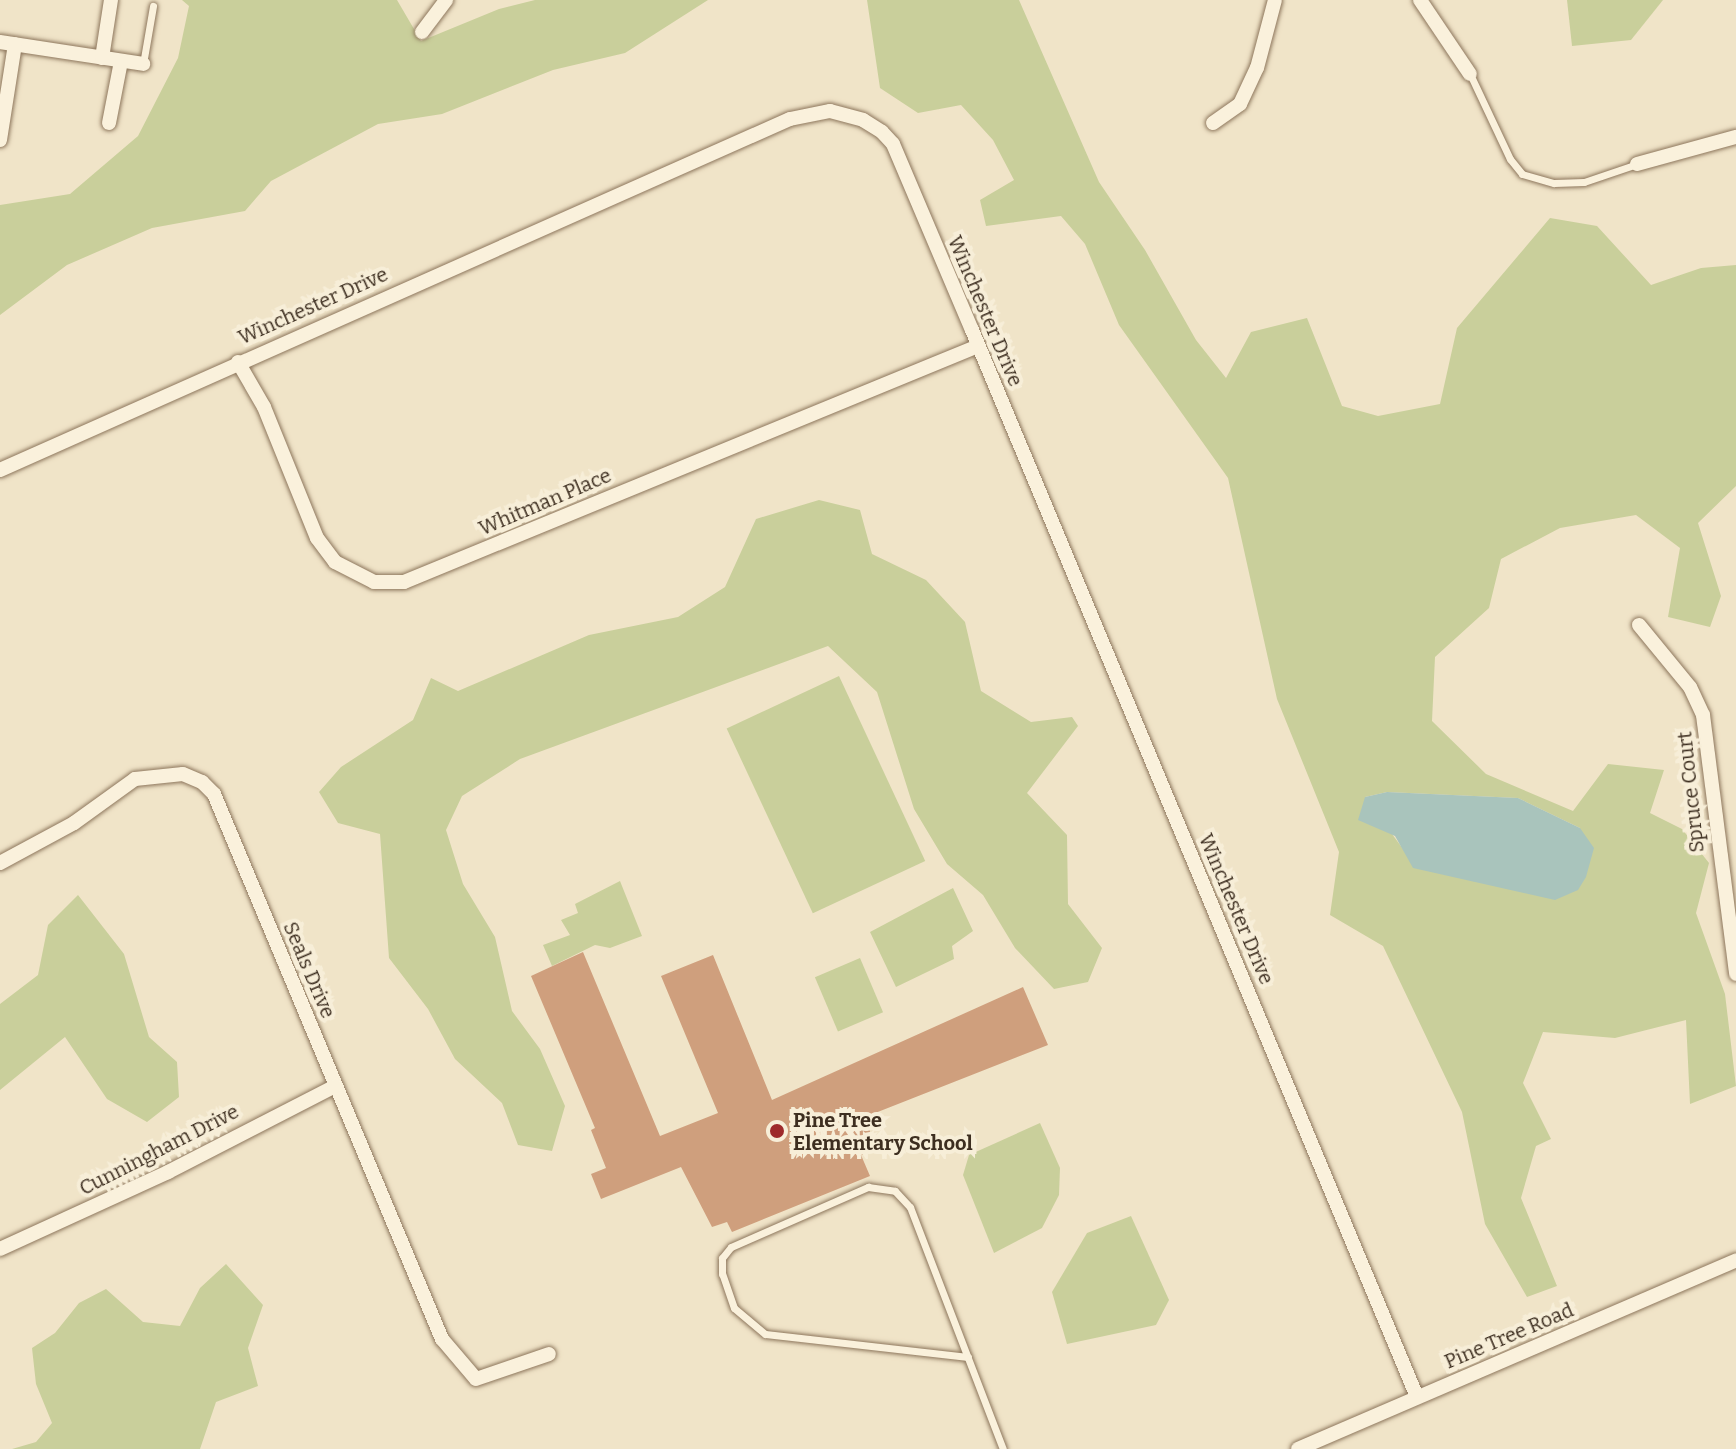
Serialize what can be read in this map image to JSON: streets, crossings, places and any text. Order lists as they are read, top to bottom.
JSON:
{
  "streets": {
    "street": [
      "Winchester Drive",
      "Whitman Place",
      "Spruce Court",
      "Seals Drive",
      "Cunningham Drive",
      "Pine Tree Road"
    ]
  },
  "crossings": [
    ["Winchester Drive", "Whitman Place"],
    ["Winchester Drive", "Pine Tree Road"],
    ["Seals Drive", "Cunningham Drive"]
  ],
  "places": ["Pine Tree Elementary School"]
}
